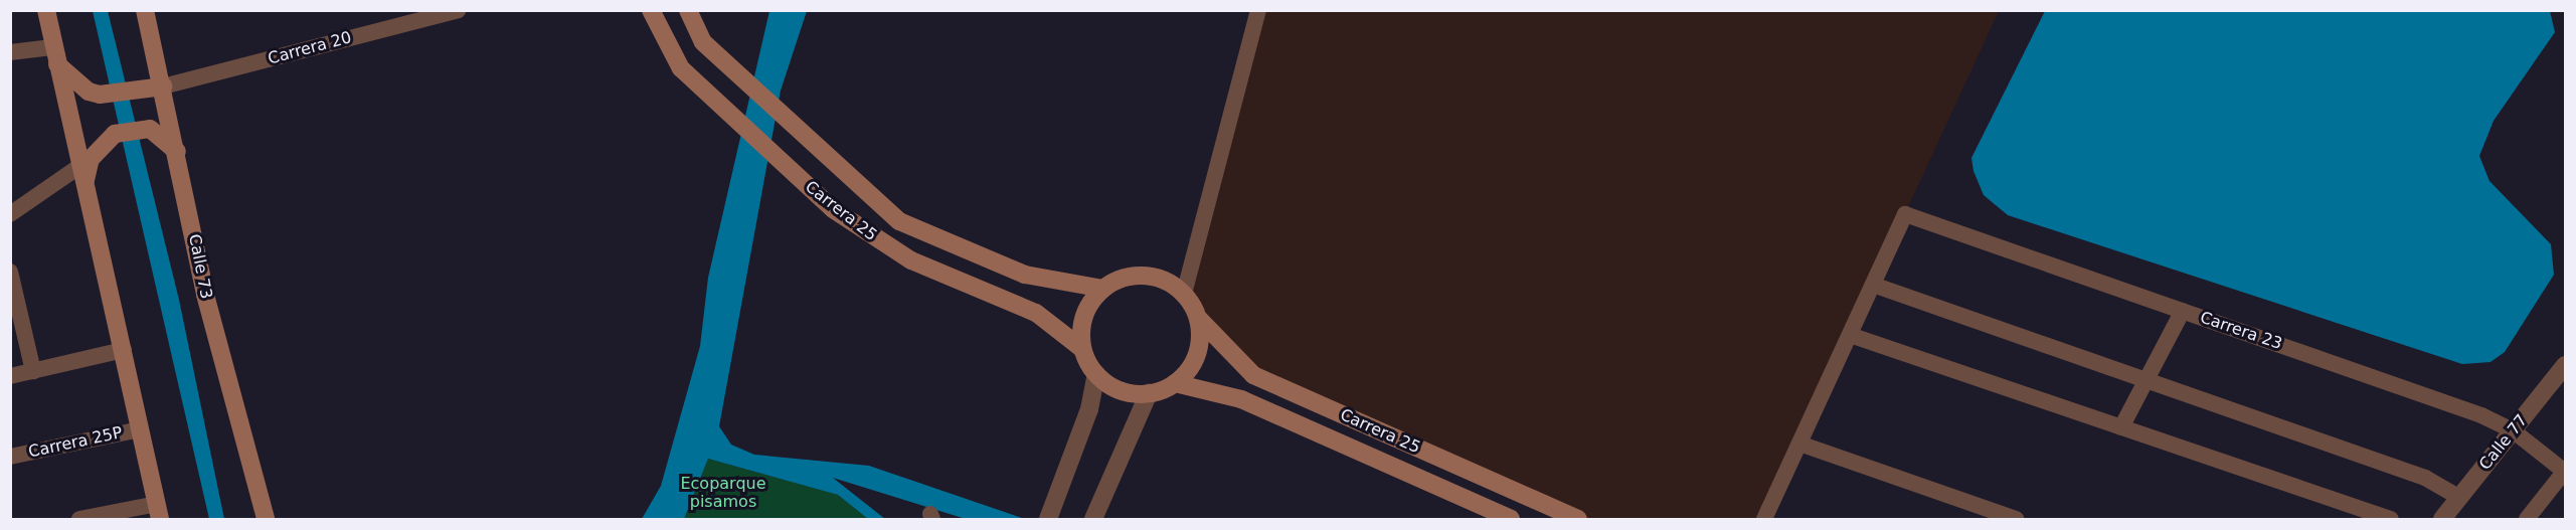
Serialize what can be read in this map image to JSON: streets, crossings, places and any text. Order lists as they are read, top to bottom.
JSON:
{
  "streets": {
    "main road": ["Carrera 25", "Calle 73"],
    "street": [
      "Carrera 20",
      "Carrera 23",
      "Carrera 25P",
      "Calle 77"
    ]
  },
  "crossings": [
    ["Carrera 20", "Calle 73"],
    ["Carrera 23", "Calle 77"]
  ],
  "parks": ["Ecoparque pisamos"]
}
